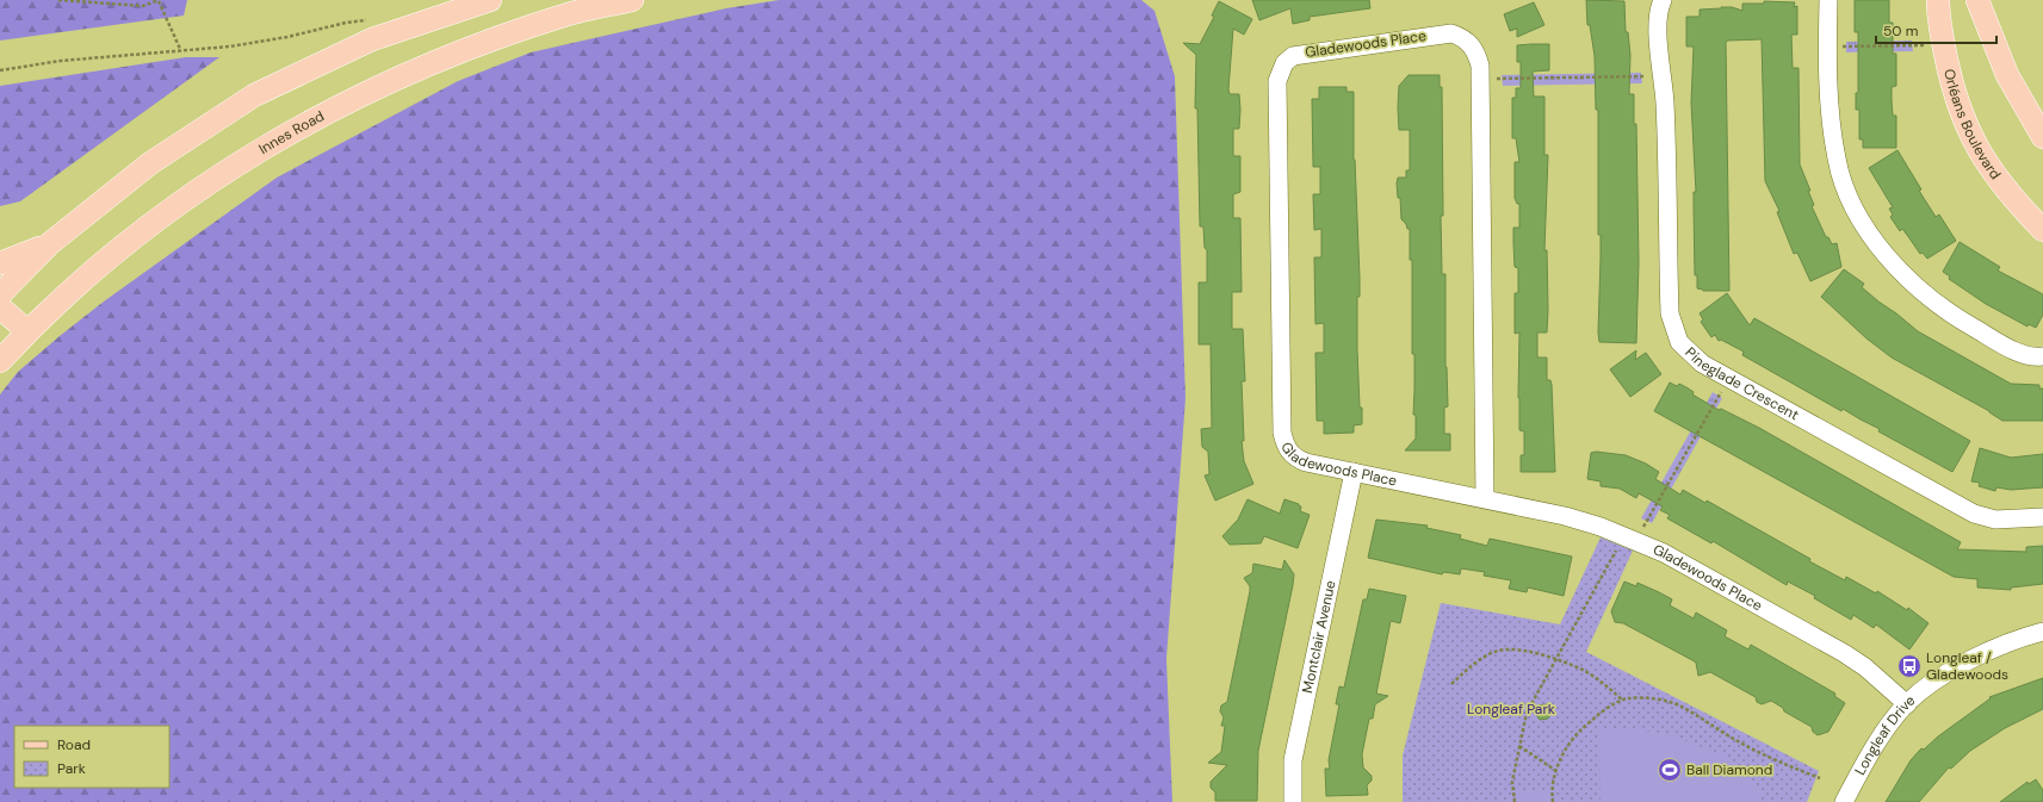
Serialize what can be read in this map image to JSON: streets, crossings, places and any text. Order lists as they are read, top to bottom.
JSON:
{
  "streets": {
    "main road": ["Orléans Boulevard", "Innes Road"],
    "street": [
      "Gladewoods Place",
      "Pineglade Crescent",
      "Montclair Avenue",
      "Longleaf Drive"
    ]
  },
  "crossings": [
    ["Gladewoods Place", "Montclair Avenue"],
    ["Gladewoods Place", "Longleaf Drive"]
  ],
  "parks": ["Longleaf Park"],
  "places": {
    "bus stop": ["Longleaf / Gladewoods"],
    "sports": ["Ball Diamond"]
  },
  "legend": ["Road", "Park"],
  "scale_bar": "50 m"
}
